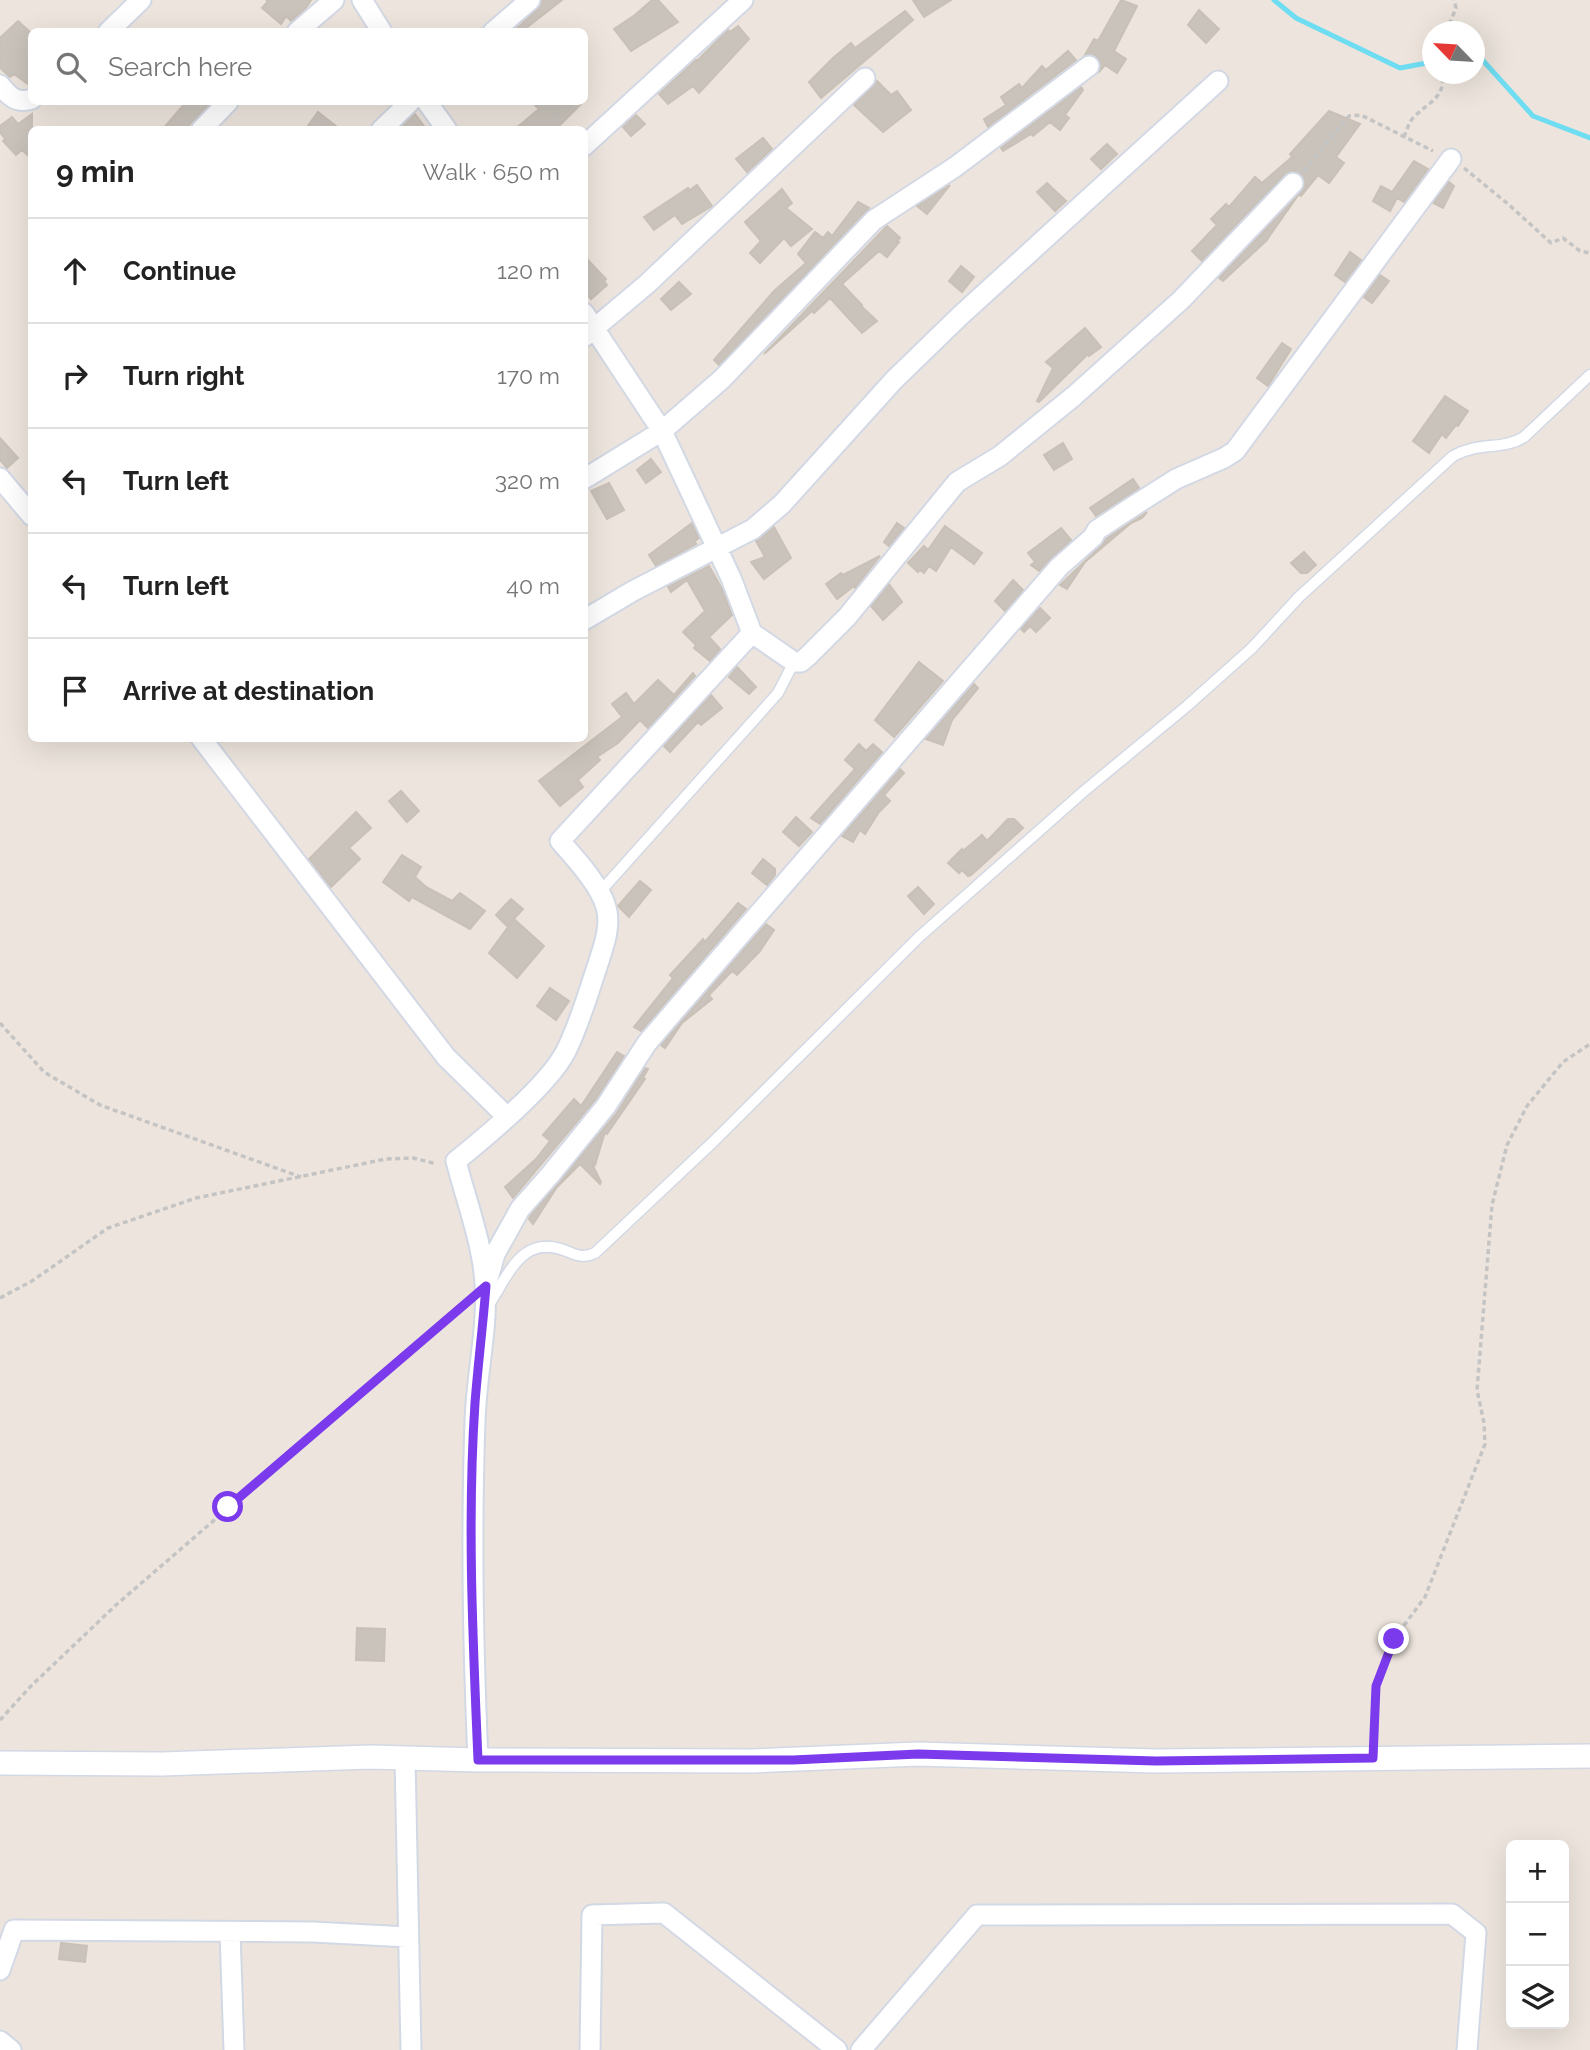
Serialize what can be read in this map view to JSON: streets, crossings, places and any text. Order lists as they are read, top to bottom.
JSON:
{
  "north": "top left",
  "page": {
    "search": "Search here",
    "heading": ["9 min", "Walk · 650 m"],
    "list": [
      ["Continue", "120 m"],
      ["Turn right", "170 m"],
      ["Turn left", "320 m"],
      ["Turn left", "40 m"],
      "Arrive at destination"
    ],
    "map_buttons": ["+", "−"]
  }
}
